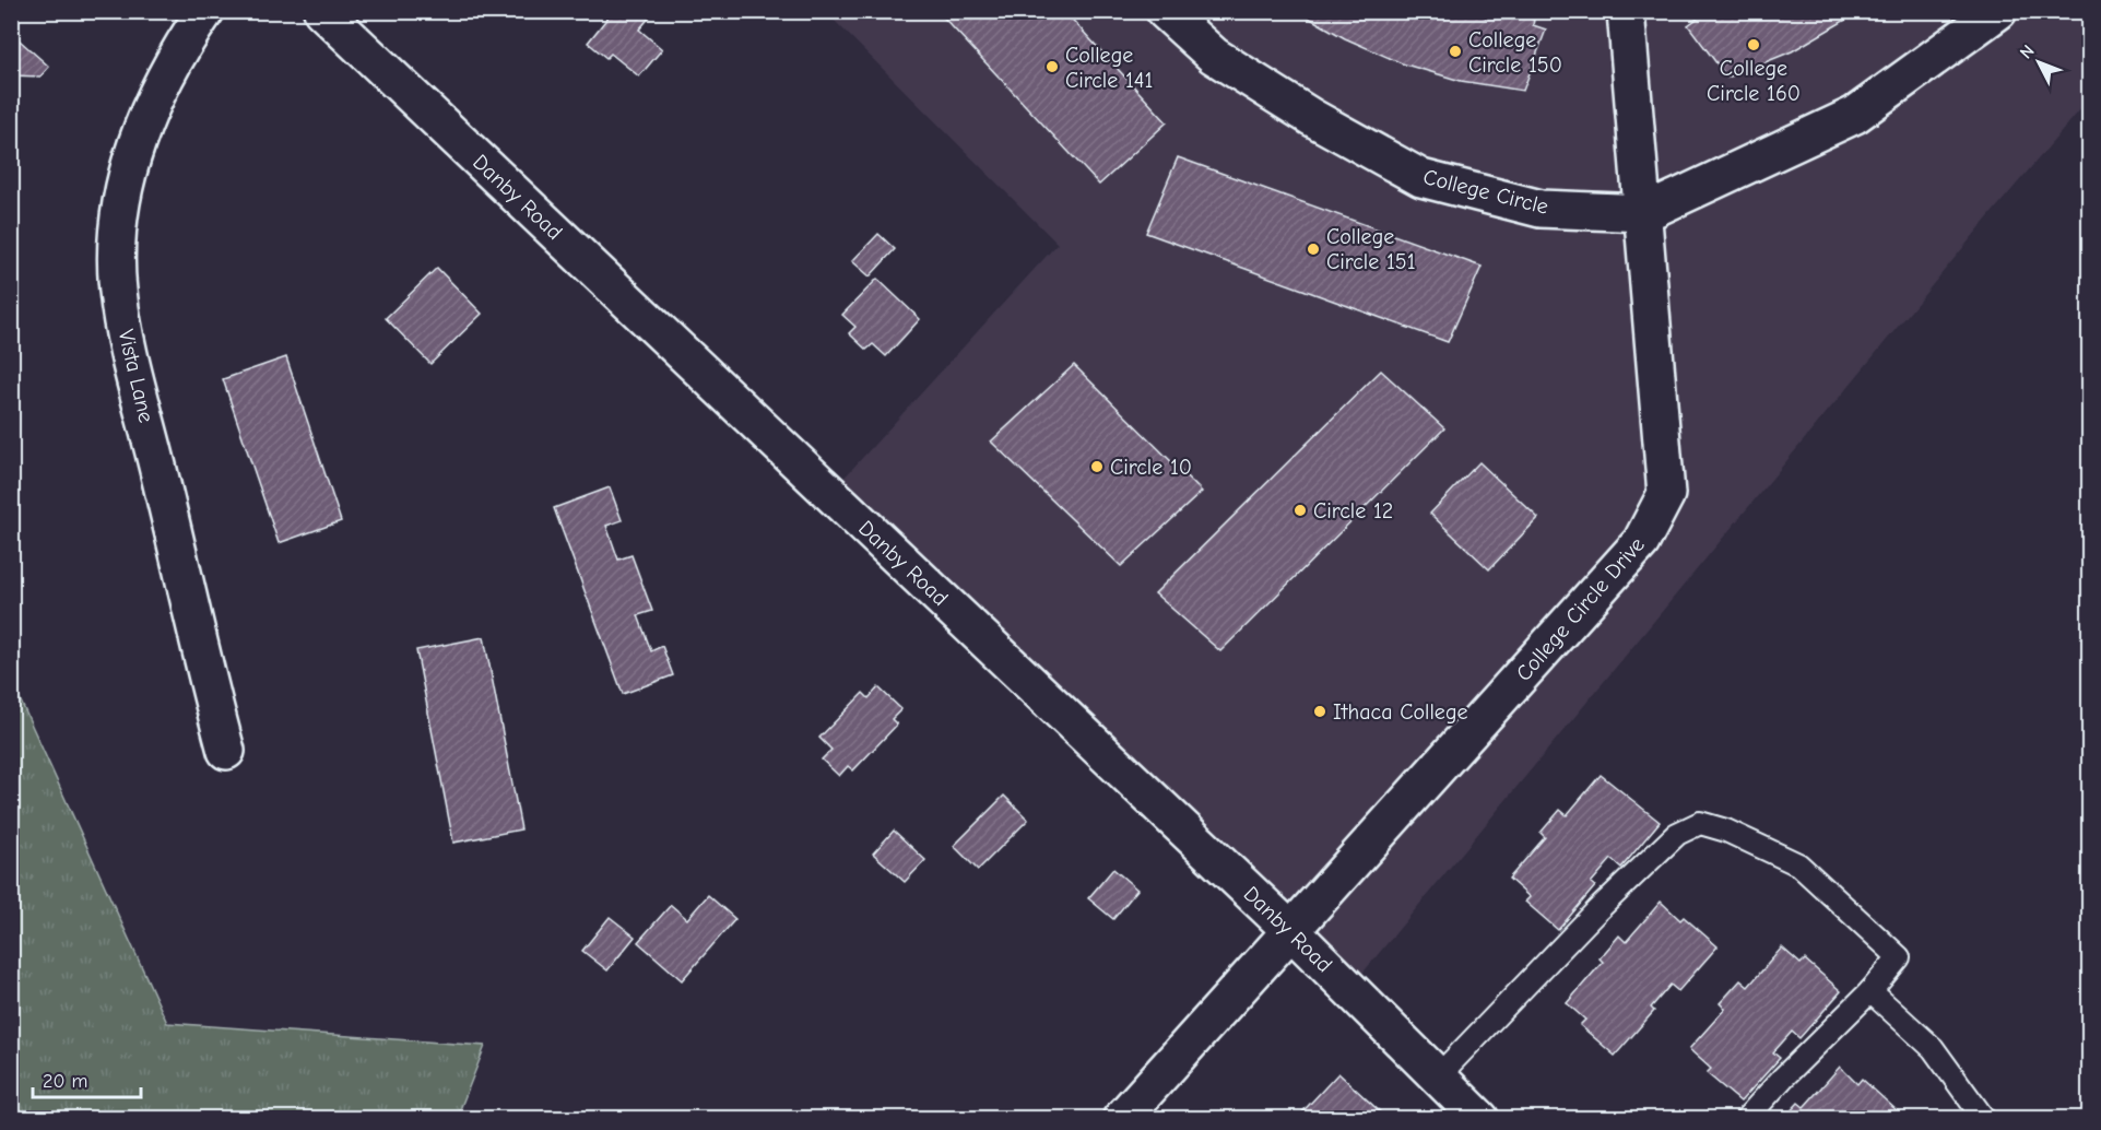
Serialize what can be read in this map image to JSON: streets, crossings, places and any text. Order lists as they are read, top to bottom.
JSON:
{
  "streets": {
    "street": [
      "College Circle",
      "Danby Road",
      "Vista Lane",
      "College Circle Drive"
    ]
  },
  "crossings": [
    ["College Circle", "College Circle Drive"],
    ["Danby Road", "College Circle Drive"]
  ],
  "places": [
    "College Circle 160",
    "College Circle 150",
    "College Circle 141",
    "College Circle 151",
    "Circle 10",
    "Circle 12",
    "Ithaca College"
  ],
  "scale_bar": "20 m",
  "north": "top left"
}
